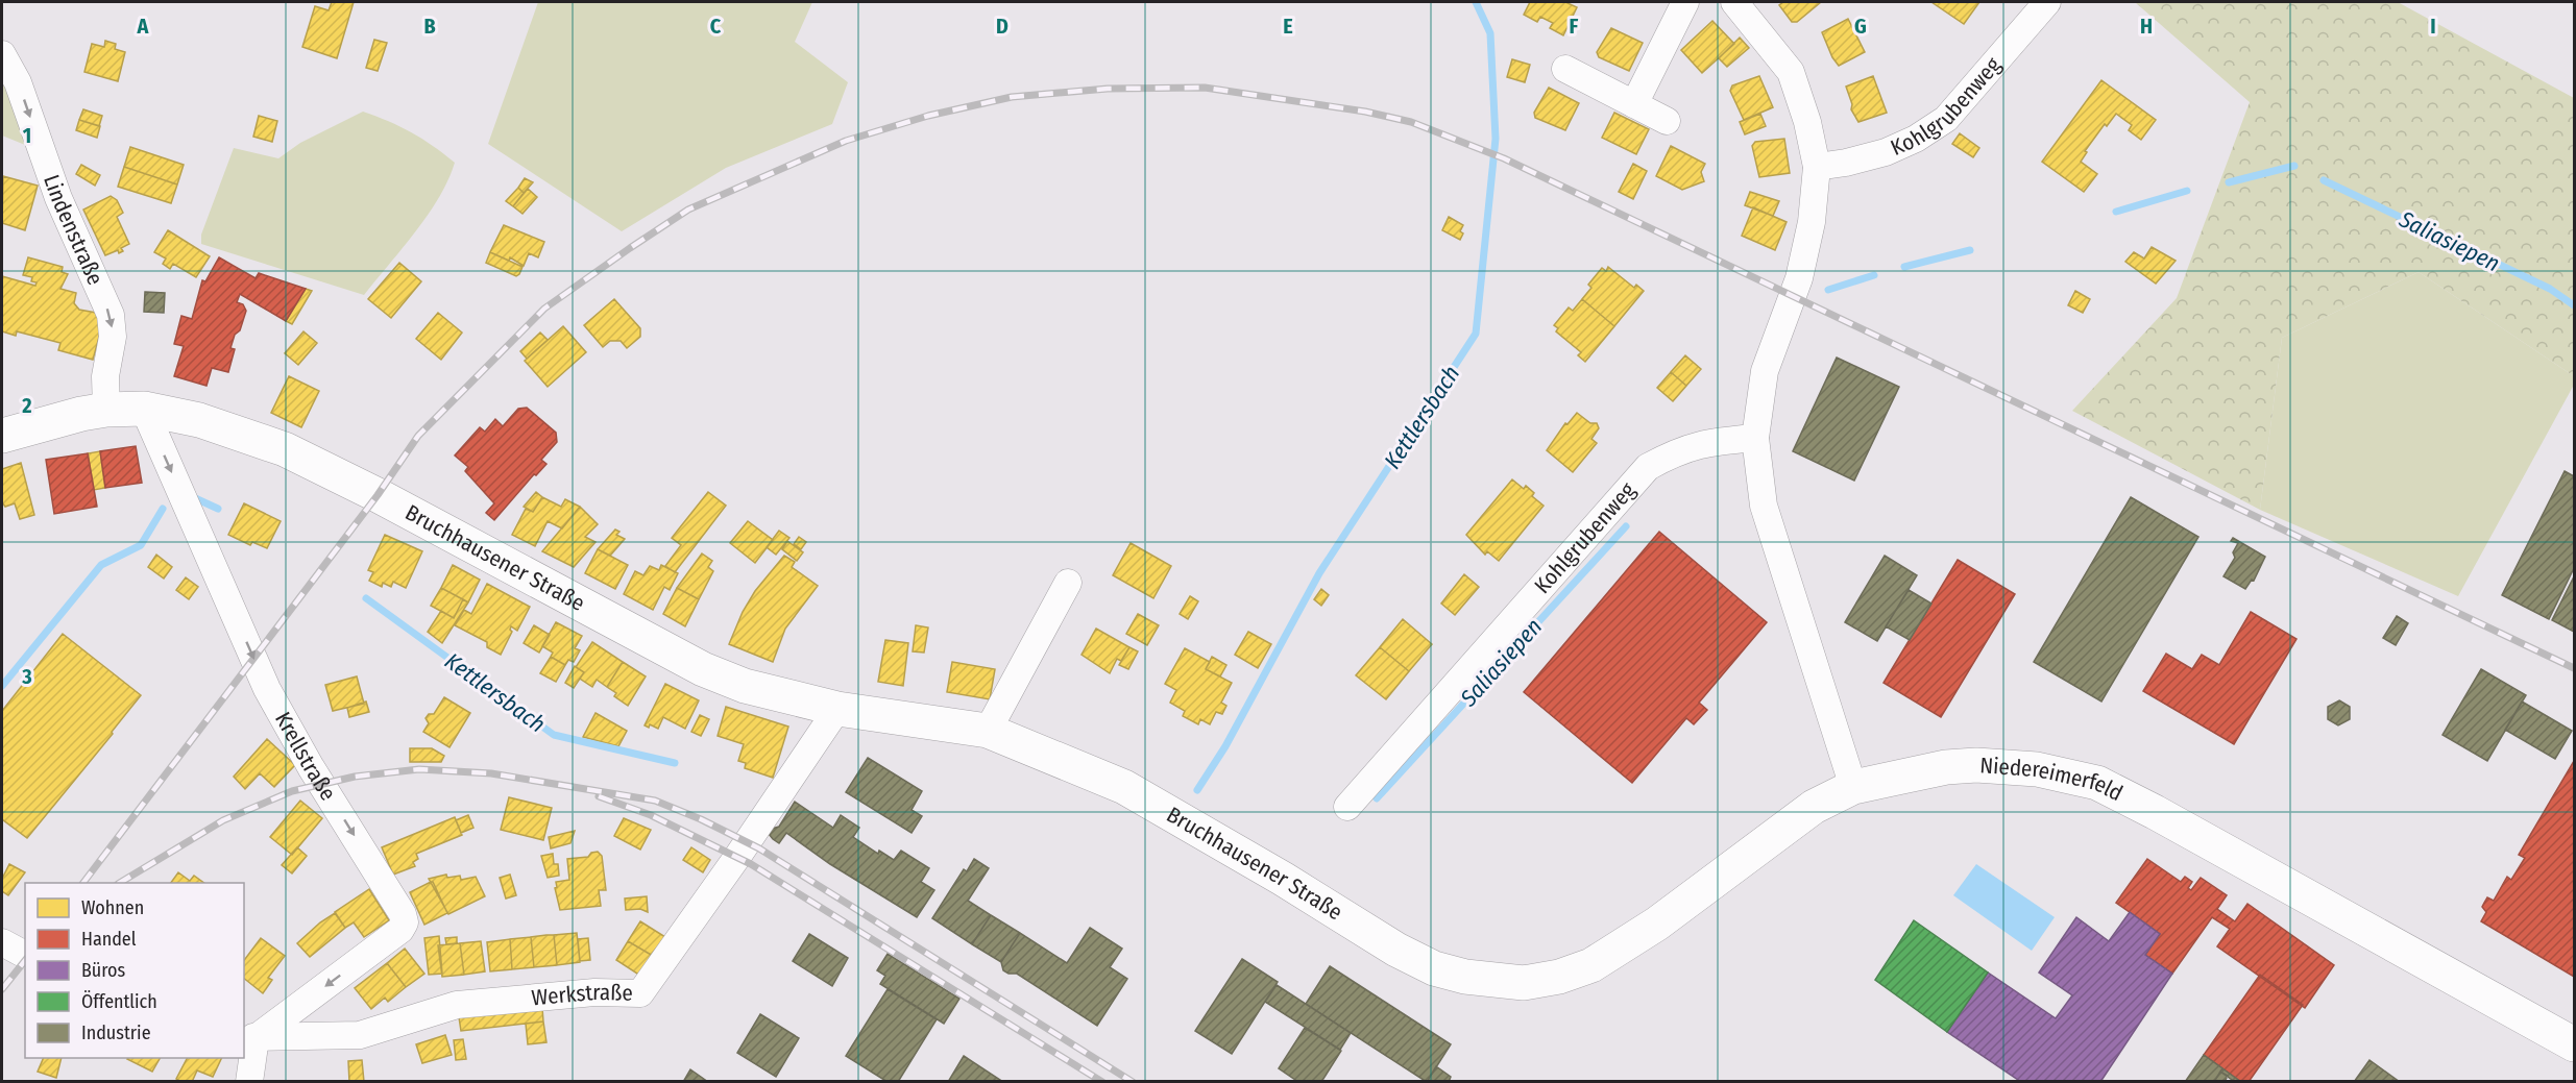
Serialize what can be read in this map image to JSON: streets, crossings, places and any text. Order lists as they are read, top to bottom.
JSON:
{
  "streets": {
    "street": [
      "Kohlgrubenweg",
      "Lindenstraße",
      "Bruchhausener Straße",
      "Krellstraße",
      "Niedereimerfeld",
      "Werkstraße"
    ]
  },
  "crossings": [
    ["Lindenstraße", "Bruchhausener Straße"],
    ["Bruchhausener Straße", "Krellstraße"],
    ["Bruchhausener Straße", "Niedereimerfeld"],
    ["Bruchhausener Straße", "Werkstraße"],
    ["Krellstraße", "Werkstraße"]
  ],
  "one_way": ["Lindenstraße", "Krellstraße"],
  "water": ["Saliasiepen", "Kettlersbach"],
  "legend": [
    "Wohnen",
    "Handel",
    "Büros",
    "Öffentlich",
    "Industrie"
  ],
  "grid": {
    "columns": [
      "A",
      "B",
      "C",
      "D",
      "E",
      "F",
      "G",
      "H",
      "I"
    ],
    "rows": ["1", "2", "3"]
  }
}
